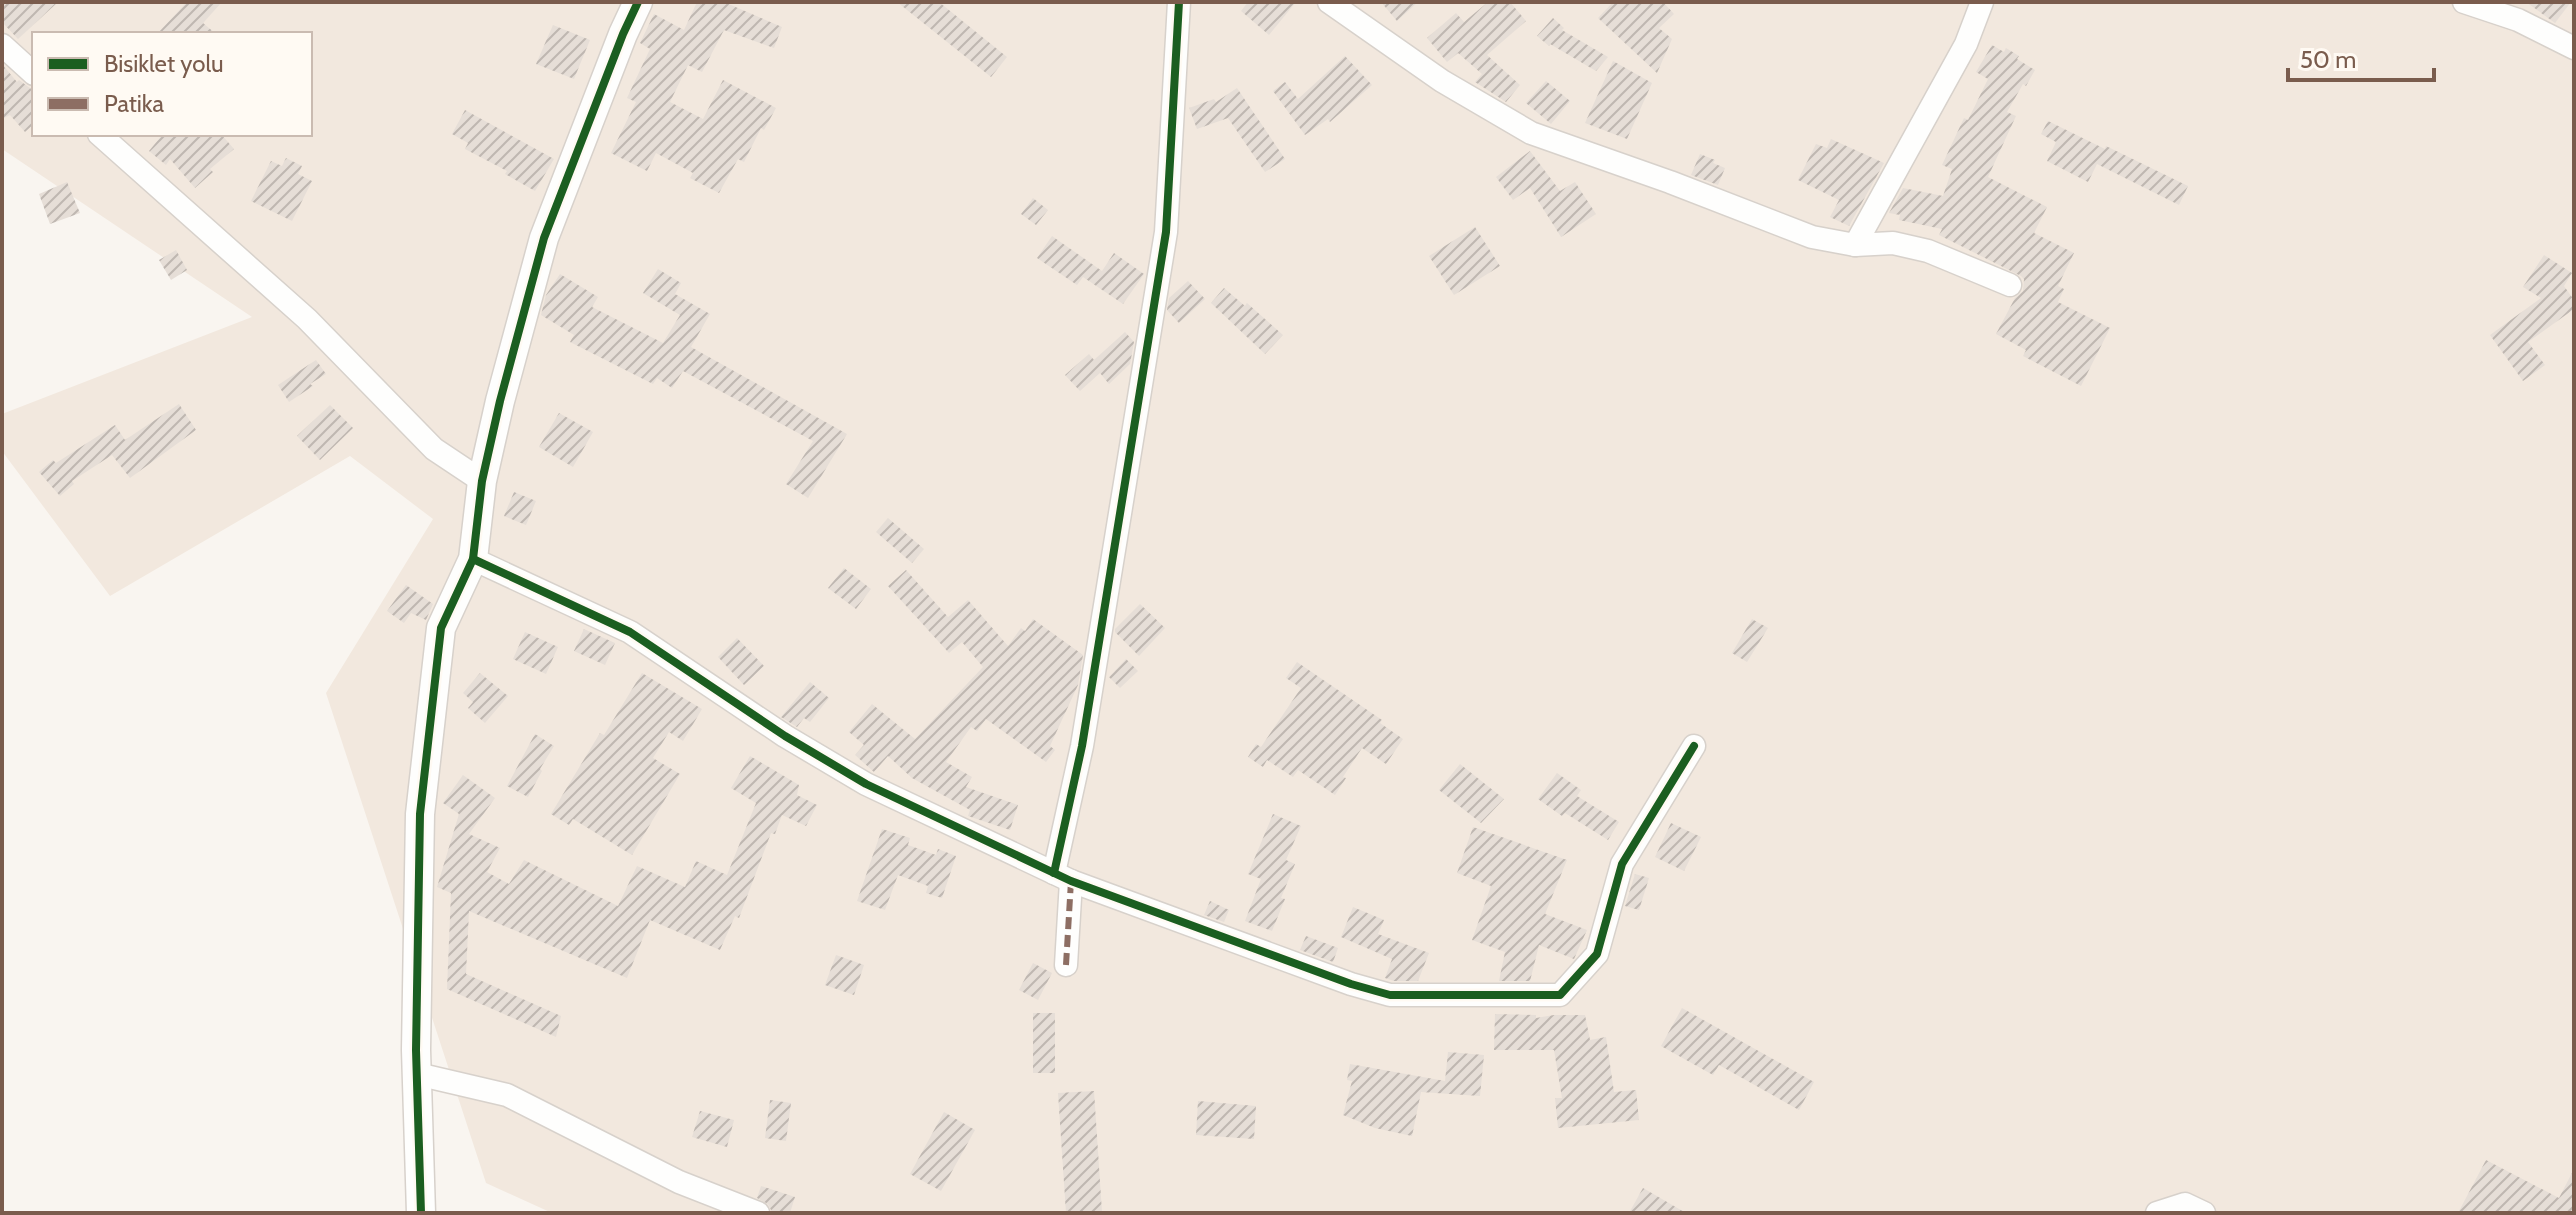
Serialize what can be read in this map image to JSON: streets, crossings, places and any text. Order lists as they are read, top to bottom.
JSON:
{
  "legend": ["Bisiklet yolu", "Patika"],
  "scale_bar": "50 m"
}
